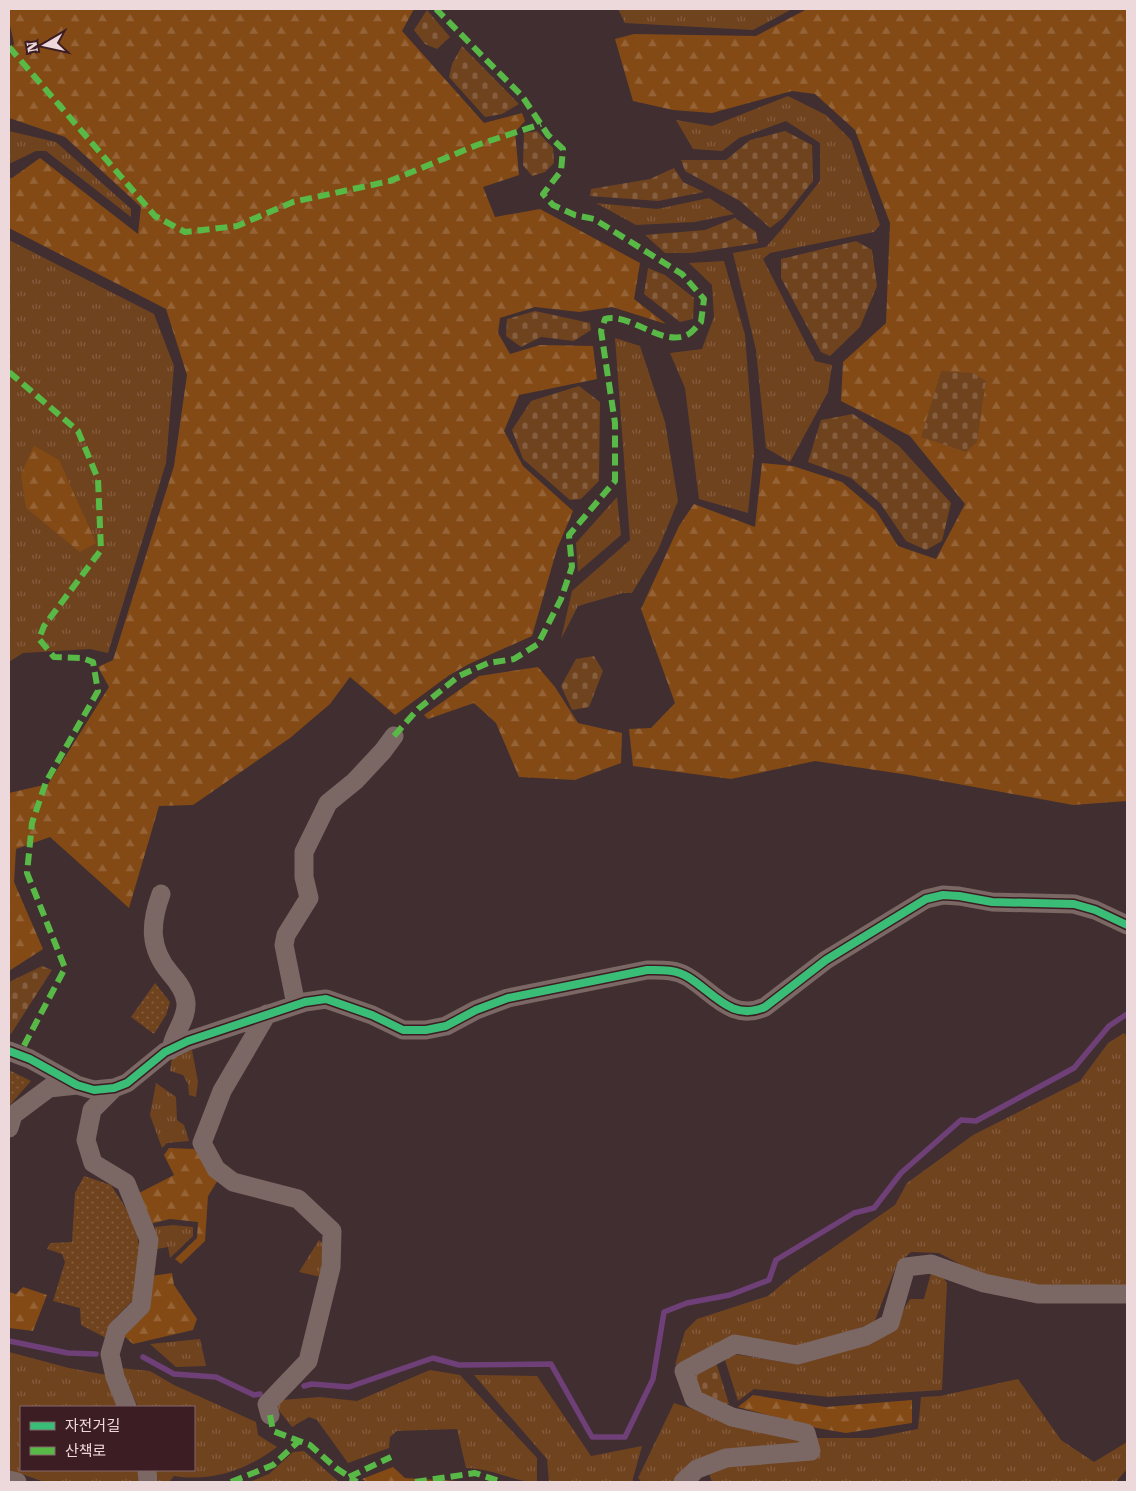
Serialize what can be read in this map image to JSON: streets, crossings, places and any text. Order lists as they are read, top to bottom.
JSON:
{
  "legend": ["자전거길", "산책로"],
  "north": "left"
}
